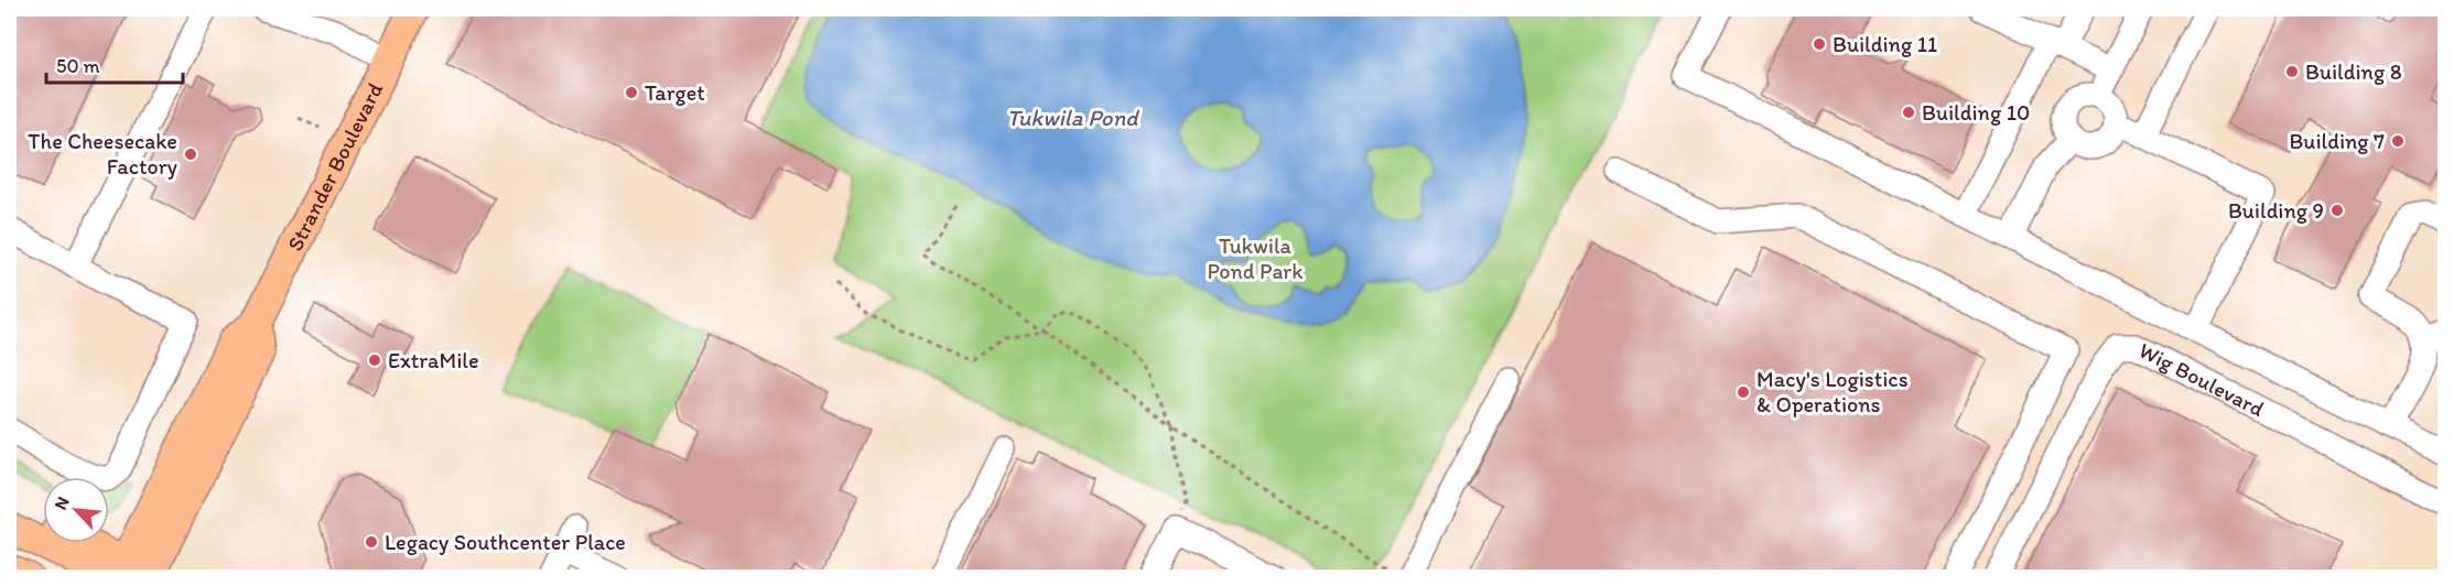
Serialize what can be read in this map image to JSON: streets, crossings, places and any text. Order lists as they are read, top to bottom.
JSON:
{
  "streets": {
    "main road": ["Strander Boulevard"],
    "street": ["Wig Boulevard"]
  },
  "water": ["Tukwila Pond"],
  "parks": ["Tukwila Pond Park"],
  "places": [
    "Building 11",
    "Building 8",
    "Target",
    "Building 10",
    "Building 7",
    "The Cheesecake Factory",
    "Building 9",
    "ExtraMile",
    "Macy's Logistics & Operations",
    "Legacy Southcenter Place"
  ],
  "scale_bar": "50 m",
  "north": "top left"
}
